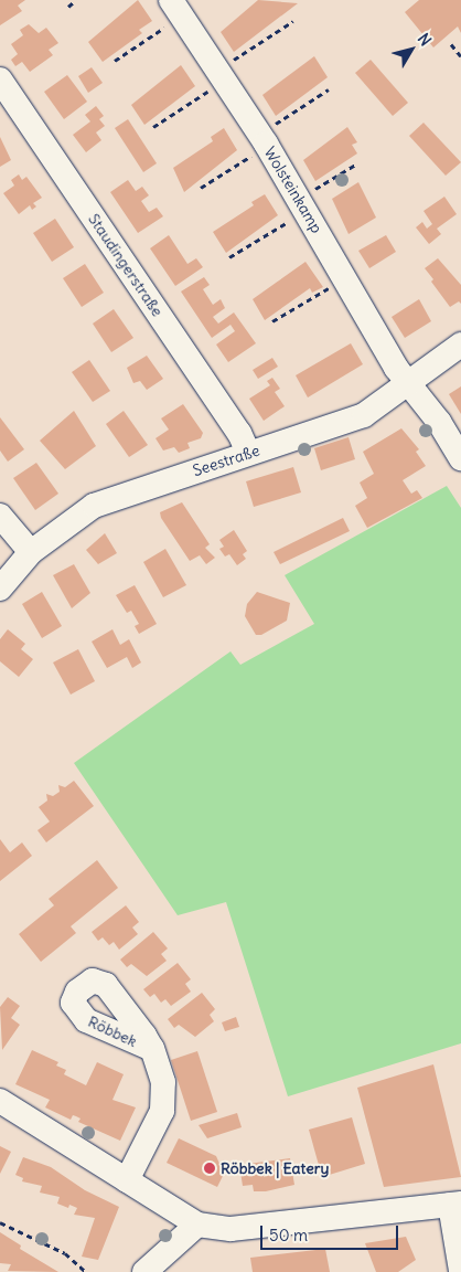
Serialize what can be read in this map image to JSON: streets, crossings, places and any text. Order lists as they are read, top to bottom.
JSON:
{
  "streets": {
    "street": [
      "Wolsteinkamp",
      "Staudingerstraße",
      "Seestraße",
      "Röbbek"
    ]
  },
  "crossings": [
    ["Wolsteinkamp", "Seestraße"],
    ["Staudingerstraße", "Seestraße"]
  ],
  "places": ["Röbbek | Eatery"],
  "scale_bar": "50 m",
  "north": "top right"
}
